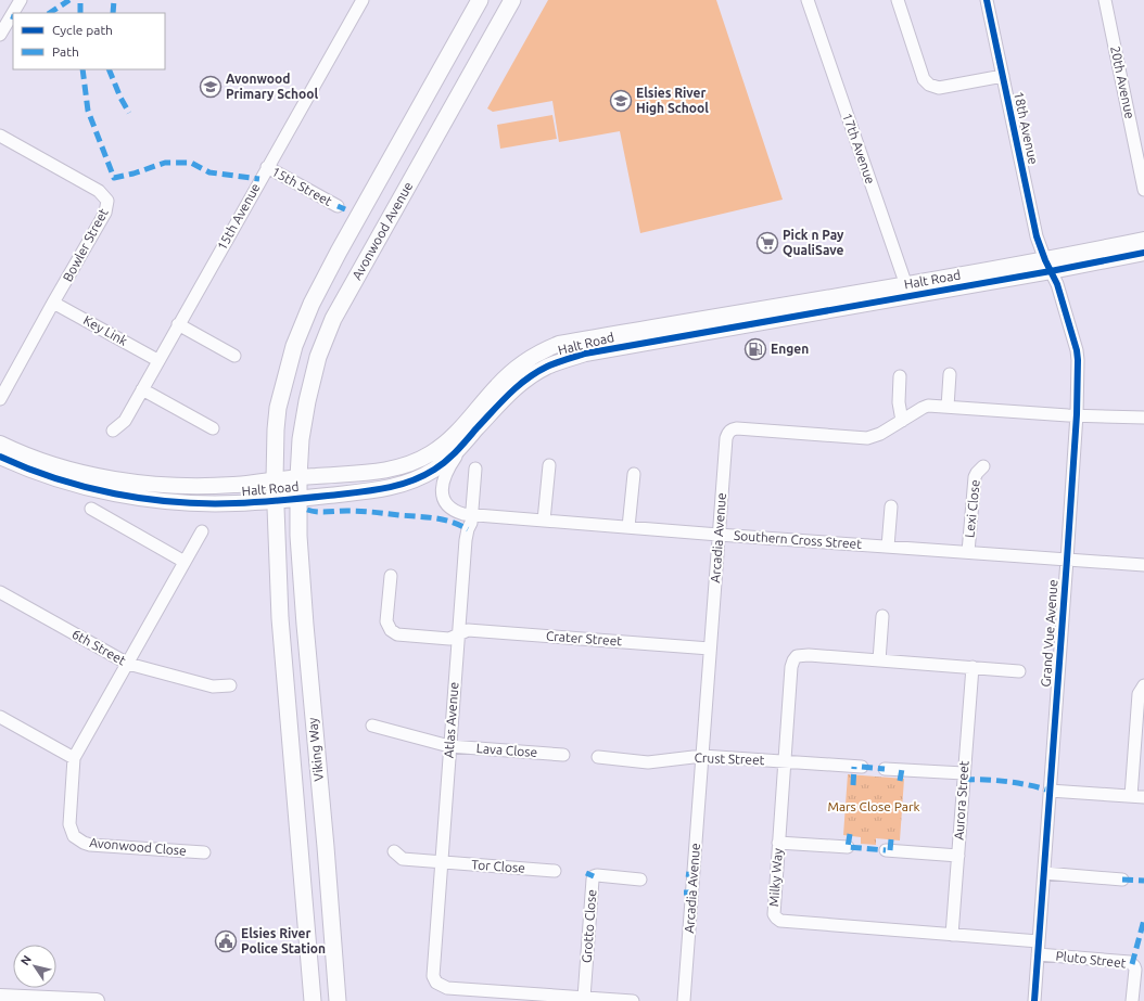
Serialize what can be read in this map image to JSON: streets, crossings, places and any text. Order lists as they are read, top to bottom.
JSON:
{
  "streets": {
    "main road": ["Avonwood Avenue", "Viking Way"],
    "street": [
      "20th Avenue",
      "18th Avenue",
      "17th Avenue",
      "15th Street",
      "15th Avenue",
      "Bowler Street",
      "Halt Road",
      "Key Link",
      "Lexi Close",
      "Arcadia Avenue",
      "Southern Cross Street",
      "Grand Vue Avenue",
      "Crater Street",
      "6th Street",
      "Atlas Avenue",
      "Lava Close",
      "Crust Street",
      "Aurora Street",
      "Avonwood Close",
      "Tor Close",
      "Milky Way",
      "Grotto Close",
      "Pluto Street"
    ]
  },
  "crossings": [
    ["18th Avenue", "Halt Road"],
    ["18th Avenue", "Grand Vue Avenue"],
    ["17th Avenue", "Halt Road"],
    ["15th Street", "15th Avenue"],
    ["15th Avenue", "Key Link"],
    ["Avonwood Avenue", "Halt Road"],
    ["Avonwood Avenue", "Viking Way"],
    ["Bowler Street", "Key Link"],
    ["Halt Road", "Southern Cross Street"],
    ["Halt Road", "Grand Vue Avenue"],
    ["Halt Road", "Viking Way"],
    ["Lexi Close", "Southern Cross Street"],
    ["Arcadia Avenue", "Southern Cross Street"],
    ["Arcadia Avenue", "Grand Vue Avenue"],
    ["Arcadia Avenue", "Crater Street"],
    ["Arcadia Avenue", "Crust Street"],
    ["Southern Cross Street", "Grand Vue Avenue"],
    ["Southern Cross Street", "Atlas Avenue"],
    ["Grand Vue Avenue", "Milky Way"],
    ["Grand Vue Avenue", "Pluto Street"],
    ["Crater Street", "Atlas Avenue"],
    ["Atlas Avenue", "Lava Close"],
    ["Atlas Avenue", "Tor Close"],
    ["Atlas Avenue", "Grotto Close"],
    ["Crust Street", "Milky Way"],
    ["Aurora Street", "Milky Way"]
  ],
  "parks": ["Mars Close Park"],
  "places": {
    "school or university": ["Avonwood Primary School", "Elsies River High School"],
    "supermarket": ["Pick n Pay QualiSave"],
    "fuel station": ["Engen"],
    "public building": ["Elsies River Police Station"]
  },
  "legend": ["Cycle path", "Path"],
  "north": "top left"
}
